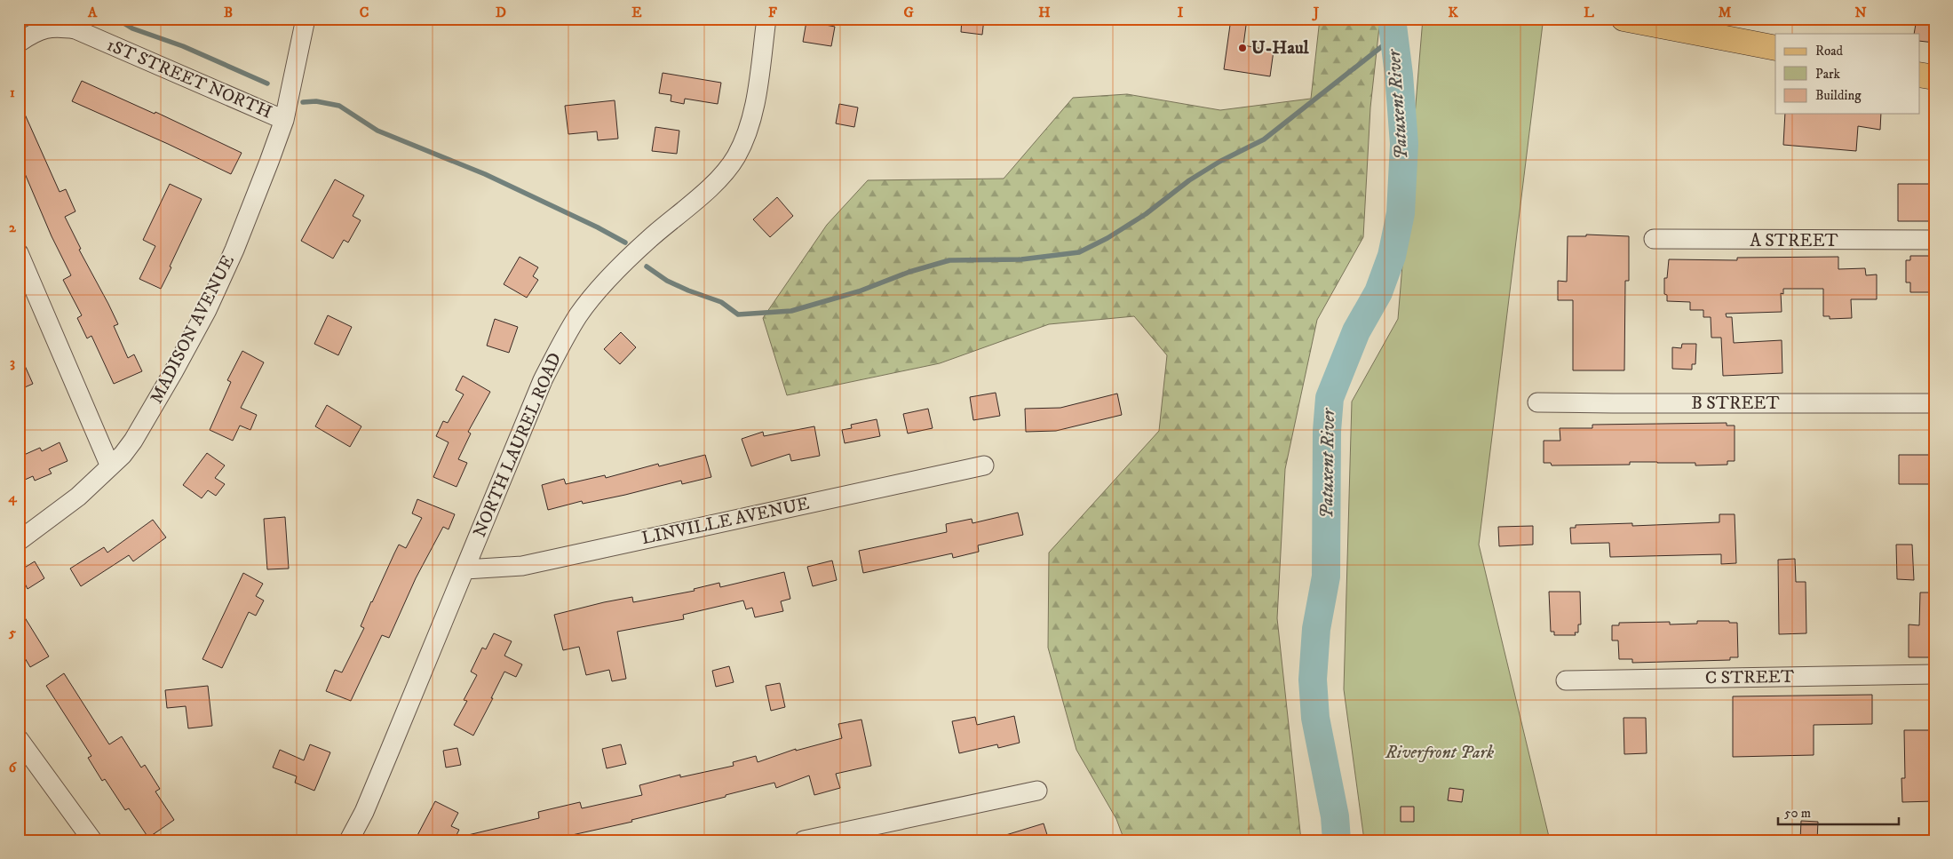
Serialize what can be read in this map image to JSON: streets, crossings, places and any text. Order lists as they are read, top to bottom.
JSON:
{
  "streets": {
    "street": [
      "1ST STREET NORTH",
      "A STREET",
      "MADISON AVENUE",
      "B STREET",
      "NORTH LAUREL ROAD",
      "LINVILLE AVENUE",
      "C STREET"
    ]
  },
  "crossings": [
    ["1ST STREET NORTH", "MADISON AVENUE"],
    ["NORTH LAUREL ROAD", "LINVILLE AVENUE"]
  ],
  "water": ["Patuxent River"],
  "parks": ["Riverfront Park"],
  "places": ["U-Haul"],
  "legend": ["Road", "Park", "Building"],
  "scale_bar": "50 m",
  "grid": {
    "columns": [
      "A",
      "B",
      "C",
      "D",
      "E",
      "F",
      "G",
      "H",
      "I",
      "J",
      "K",
      "L",
      "M",
      "N"
    ],
    "rows": [
      "1",
      "2",
      "3",
      "4",
      "5",
      "6"
    ]
  }
}
